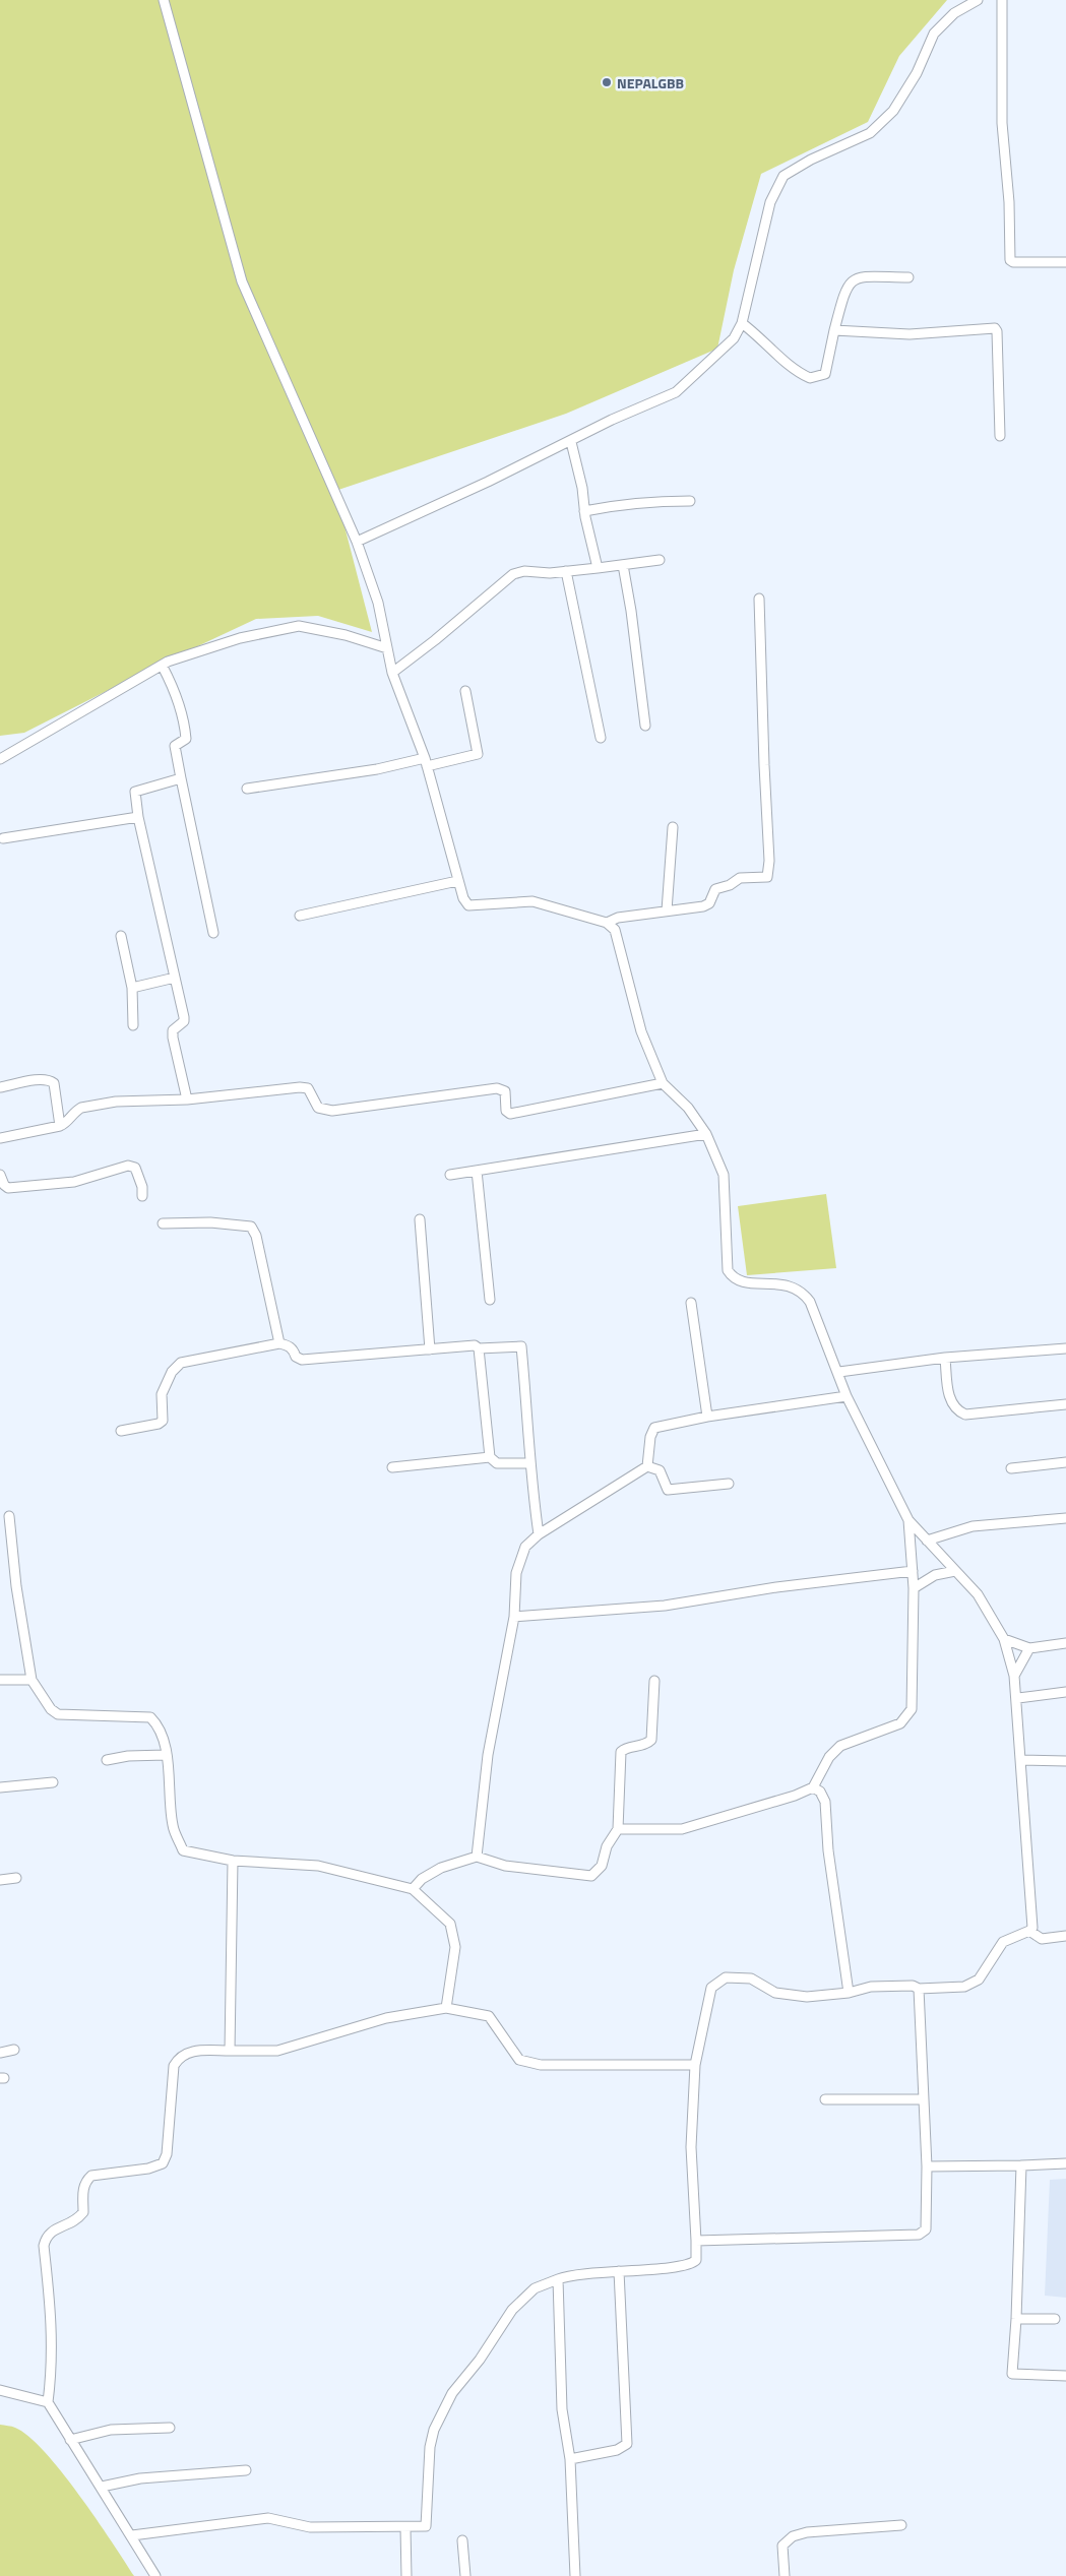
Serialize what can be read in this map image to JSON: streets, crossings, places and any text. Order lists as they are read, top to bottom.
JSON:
{
  "places": ["NEPALGBB"]
}
